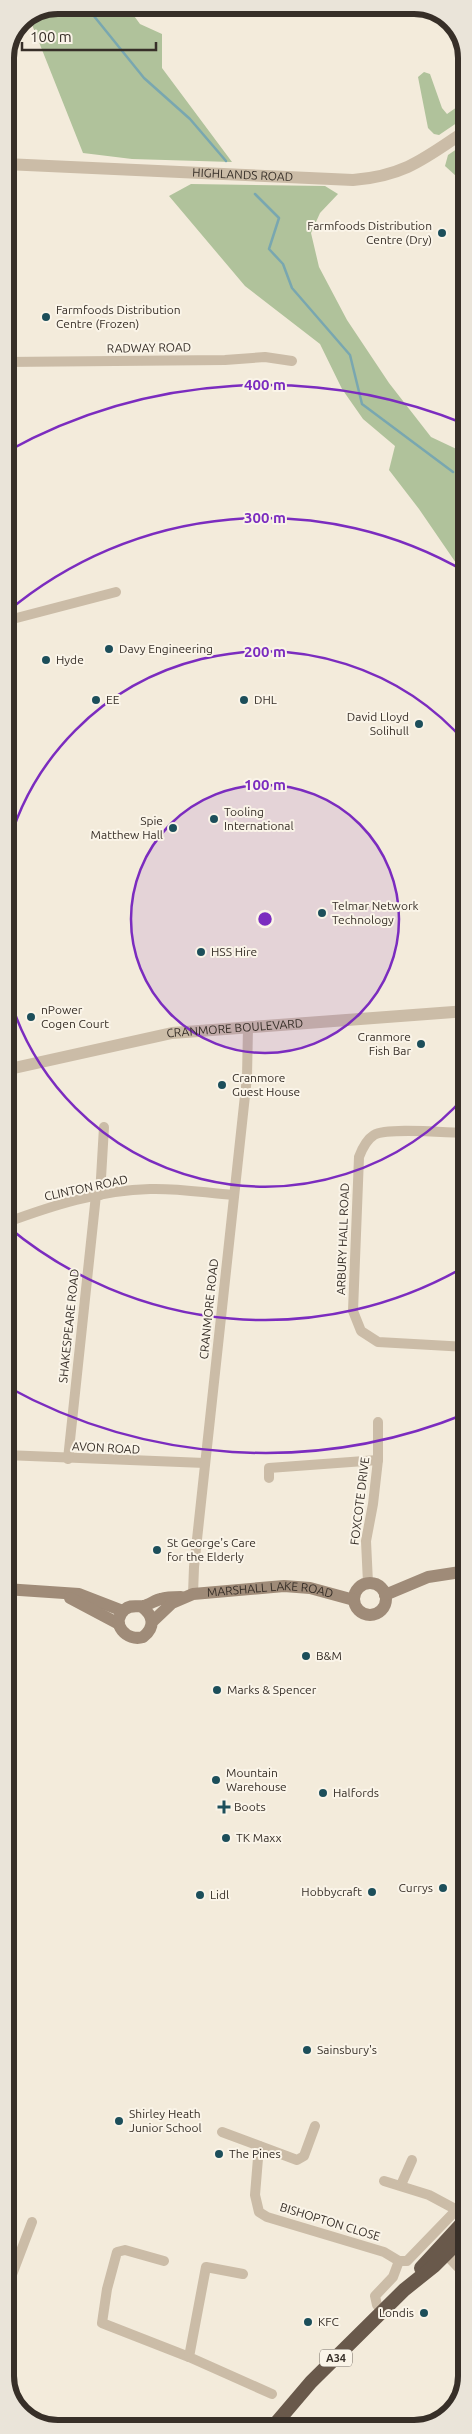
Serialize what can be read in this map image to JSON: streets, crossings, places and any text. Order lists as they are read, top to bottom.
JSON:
{
  "streets": {
    "highway": ["A34"],
    "main road": ["MARSHALL LAKE ROAD"],
    "street": [
      "HIGHLANDS ROAD",
      "RADWAY ROAD",
      "CRANMORE BOULEVARD",
      "CLINTON ROAD",
      "ARBURY HALL ROAD",
      "CRANMORE ROAD",
      "SHAKESPEARE ROAD",
      "AVON ROAD",
      "FOXCOTE DRIVE",
      "BISHOPTON CLOSE"
    ]
  },
  "crossings": [
    ["CRANMORE BOULEVARD", "CRANMORE ROAD"],
    ["CLINTON ROAD", "CRANMORE ROAD"],
    ["CLINTON ROAD", "SHAKESPEARE ROAD"],
    ["CRANMORE ROAD", "AVON ROAD"],
    ["CRANMORE ROAD", "MARSHALL LAKE ROAD"],
    ["SHAKESPEARE ROAD", "AVON ROAD"],
    ["FOXCOTE DRIVE", "MARSHALL LAKE ROAD"]
  ],
  "places": {
    "other": [
      "Farmfoods Distribution Centre (Dry)",
      "Farmfoods Distribution Centre (Frozen)",
      "Davy Engineering",
      "Hyde",
      "EE",
      "DHL",
      "David Lloyd Solihull",
      "Tooling International",
      "Spie Matthew Hall",
      "Telmar Network Technology",
      "HSS Hire",
      "nPower Cogen Court",
      "Cranmore Fish Bar",
      "Cranmore Guest House",
      "St George's Care for the Elderly",
      "B&M",
      "Marks & Spencer",
      "Mountain Warehouse",
      "Halfords",
      "TK Maxx",
      "Currys",
      "Hobbycraft",
      "Lidl",
      "Sainsbury's",
      "Shirley Heath Junior School",
      "The Pines",
      "Londis",
      "KFC"
    ],
    "health": ["Boots"]
  },
  "scale_bar": "100 m",
  "rings": [
    "400 m",
    "300 m",
    "200 m",
    "100 m"
  ]
}
